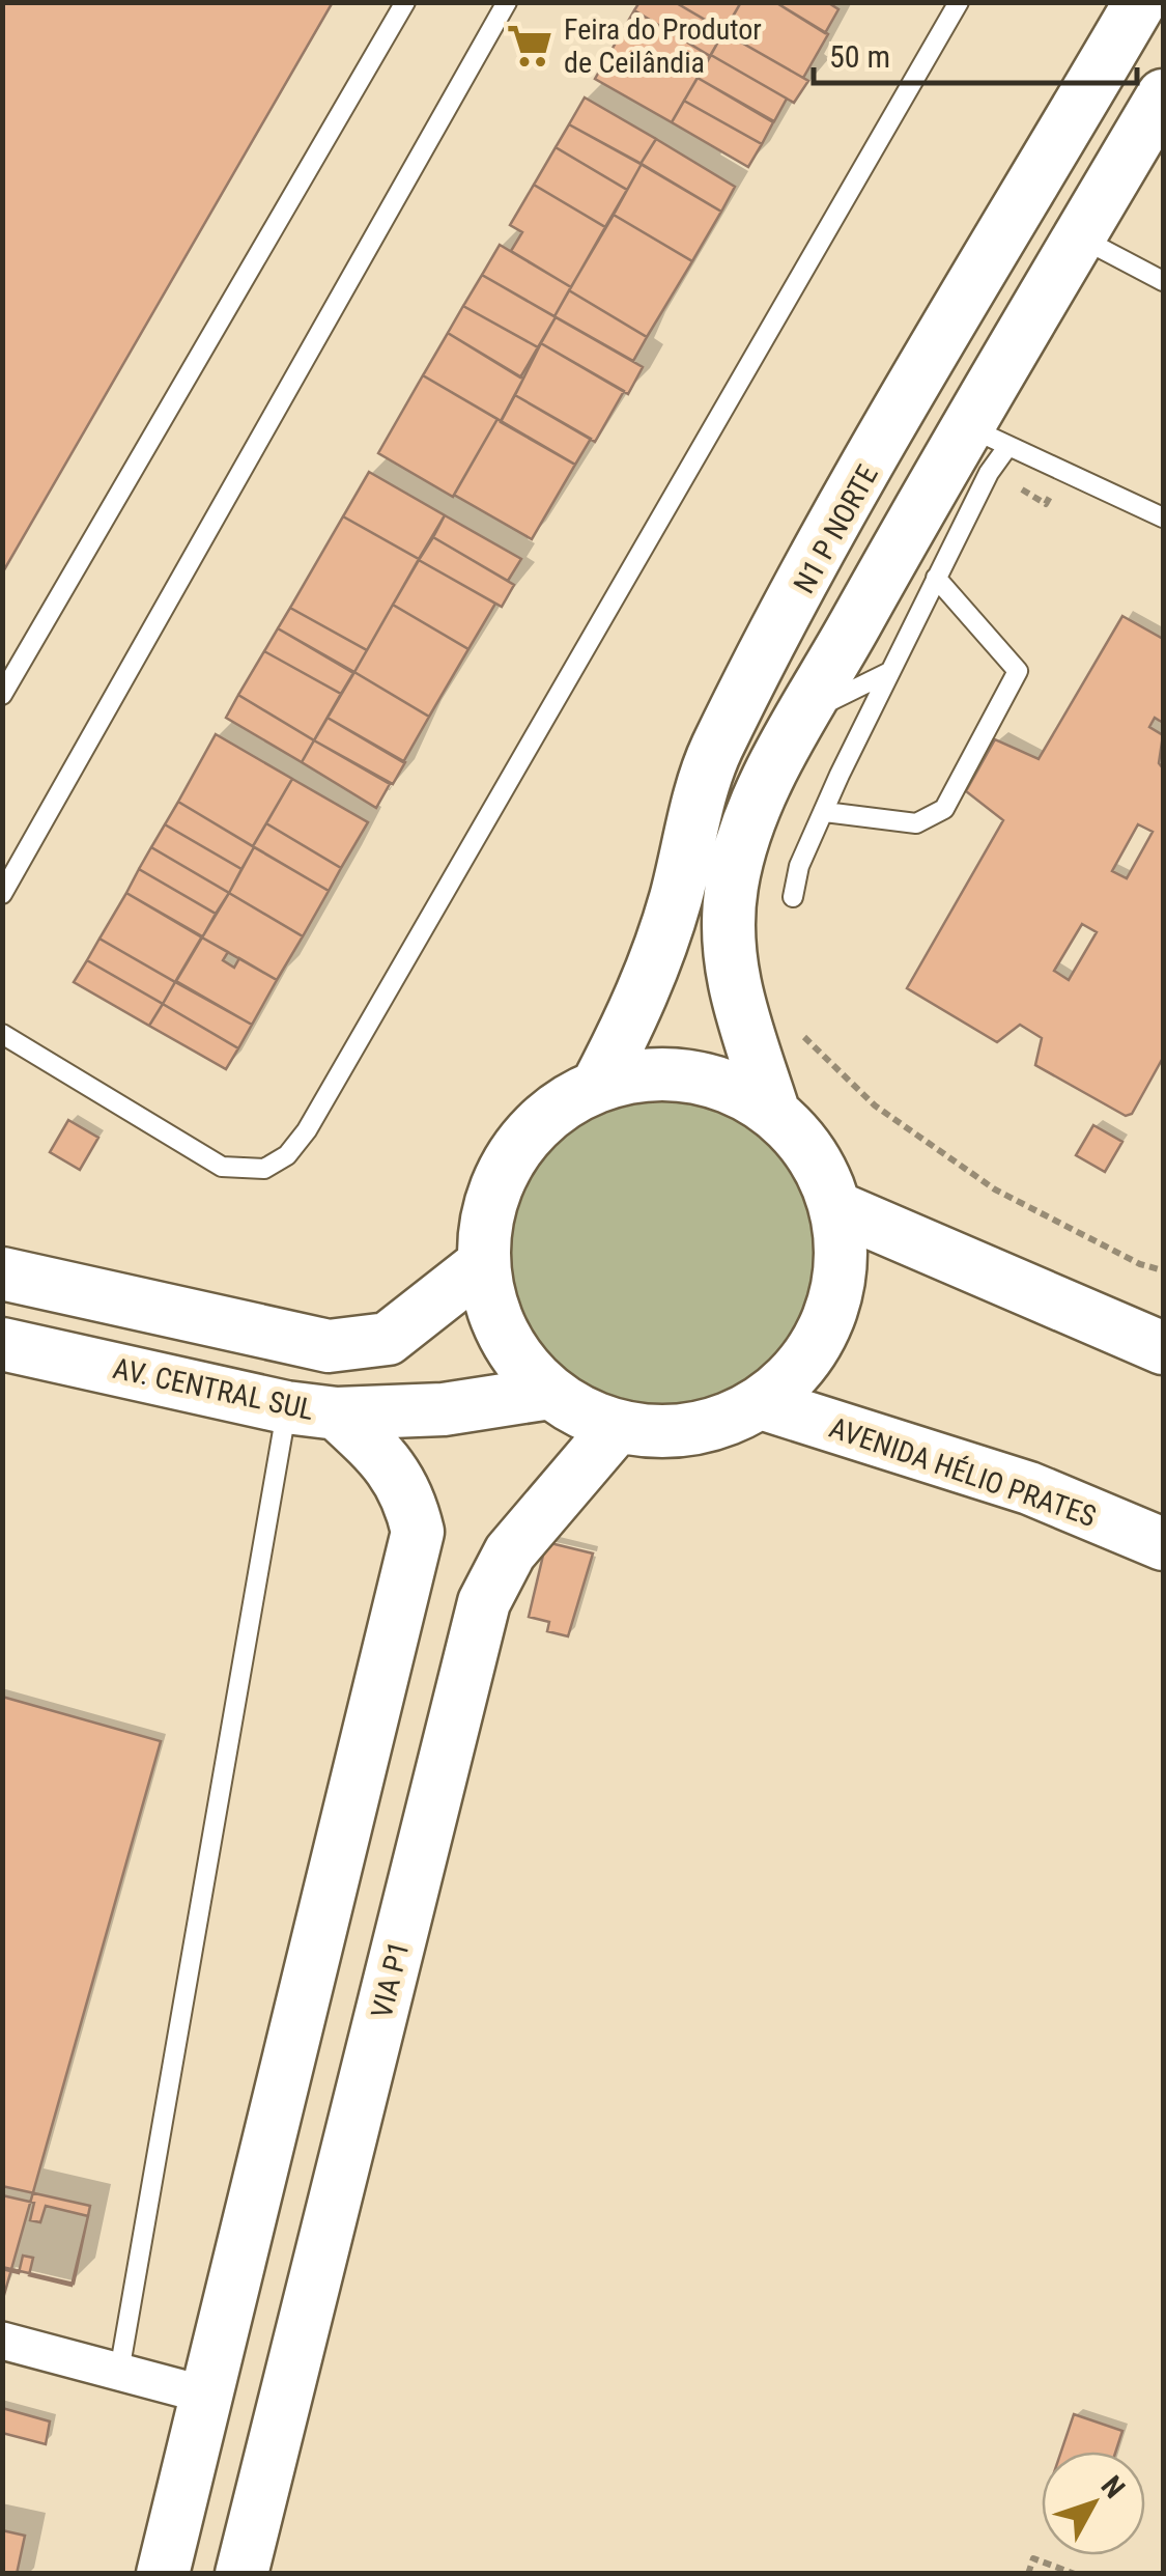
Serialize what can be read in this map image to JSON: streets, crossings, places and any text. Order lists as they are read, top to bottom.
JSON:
{
  "streets": {
    "main road": [
      "N1 P NORTE",
      "AV. CENTRAL SUL",
      "AVENIDA HÉLIO PRATES",
      "VIA P1"
    ]
  },
  "crossings": [
    ["N1 P NORTE", "AV. CENTRAL SUL"],
    ["N1 P NORTE", "AVENIDA HÉLIO PRATES"],
    ["N1 P NORTE", "VIA P1"],
    ["AV. CENTRAL SUL", "AVENIDA HÉLIO PRATES"],
    ["AV. CENTRAL SUL", "VIA P1"],
    ["AVENIDA HÉLIO PRATES", "VIA P1"]
  ],
  "places": {
    "supermarket": ["Feira do Produtor de Ceilândia"]
  },
  "scale_bar": "50 m",
  "north": "top right"
}
